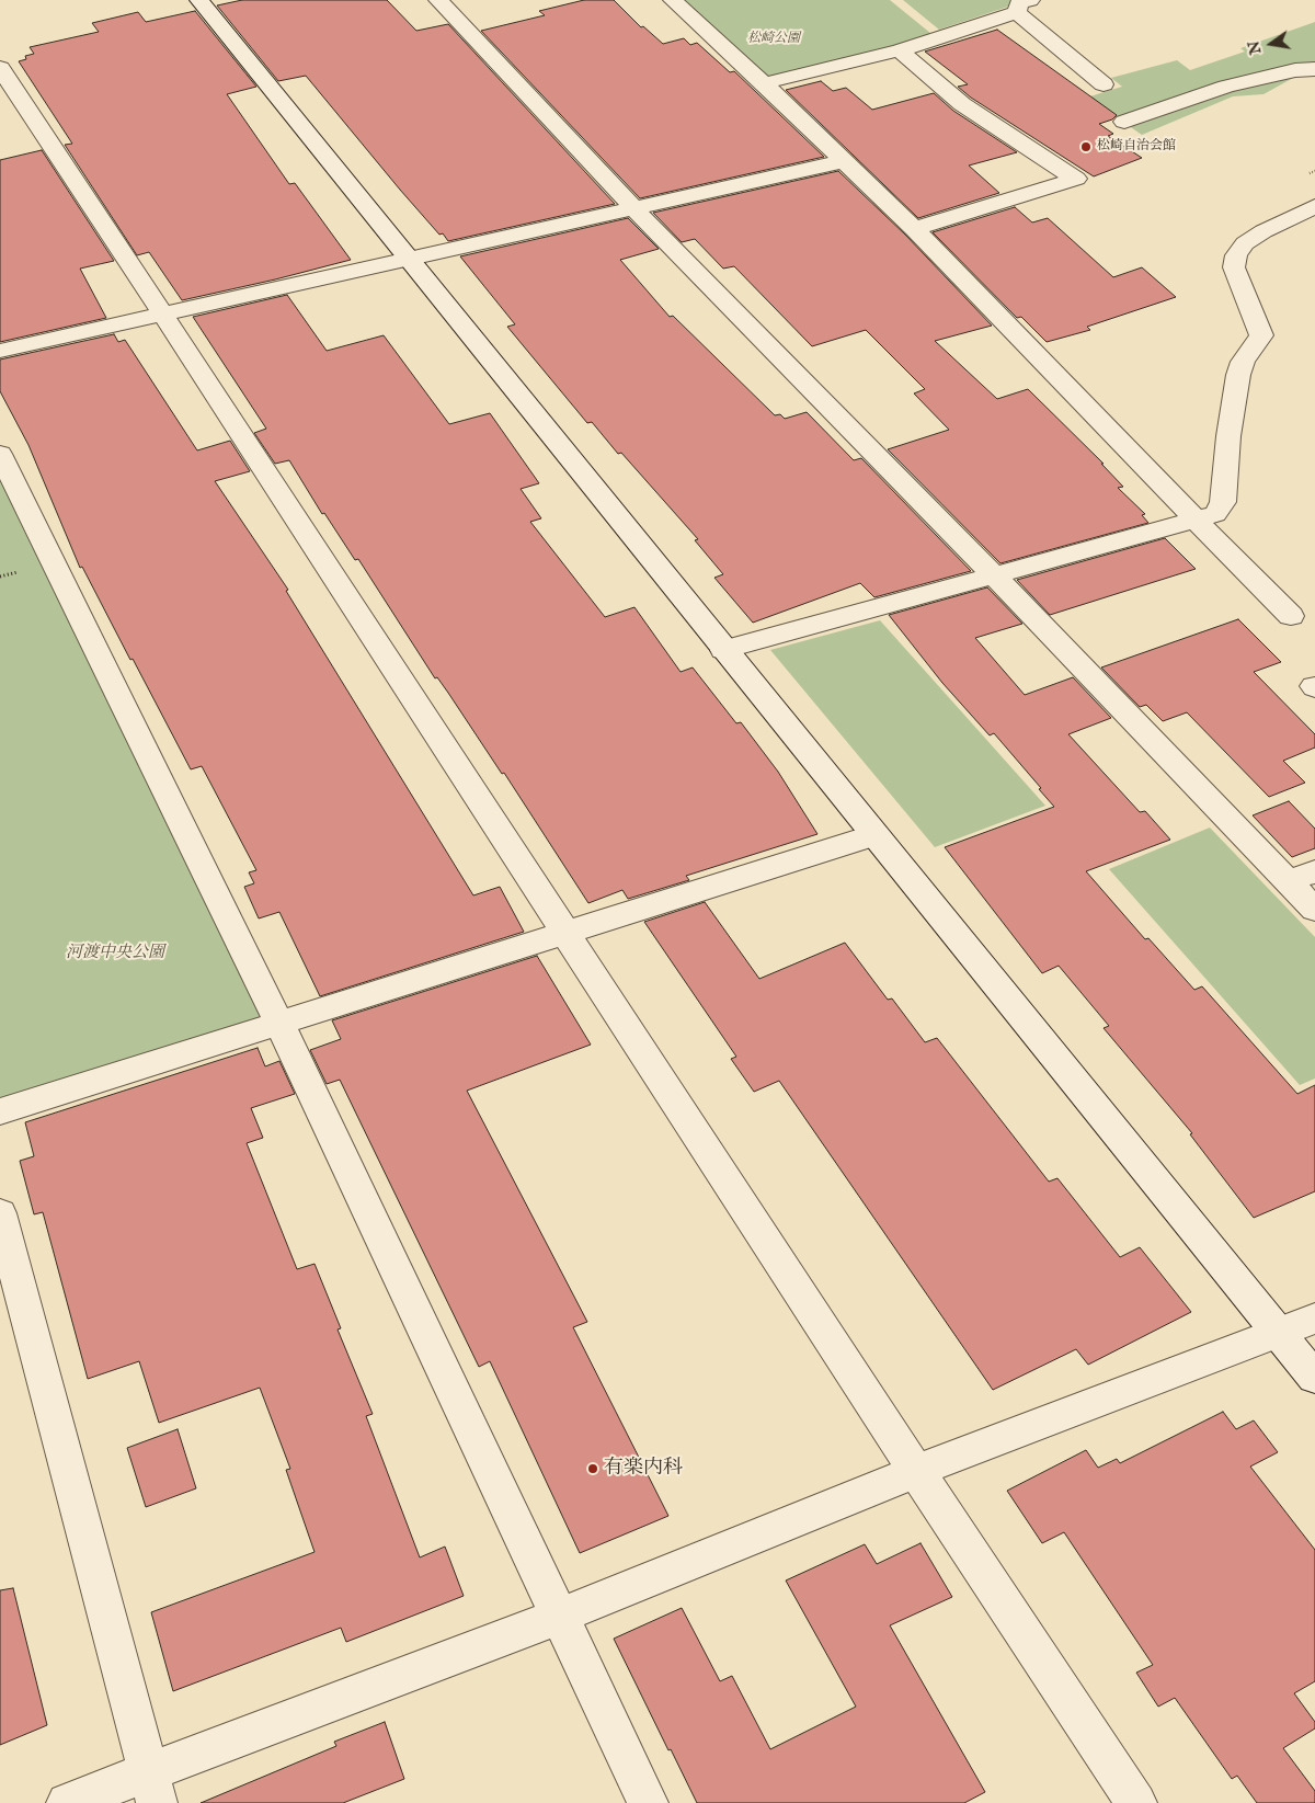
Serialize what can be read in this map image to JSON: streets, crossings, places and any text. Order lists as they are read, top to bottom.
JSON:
{
  "parks": ["松崎公園", "河渡中央公園"],
  "places": ["松崎自治会館", "有楽内科"],
  "north": "left"
}
